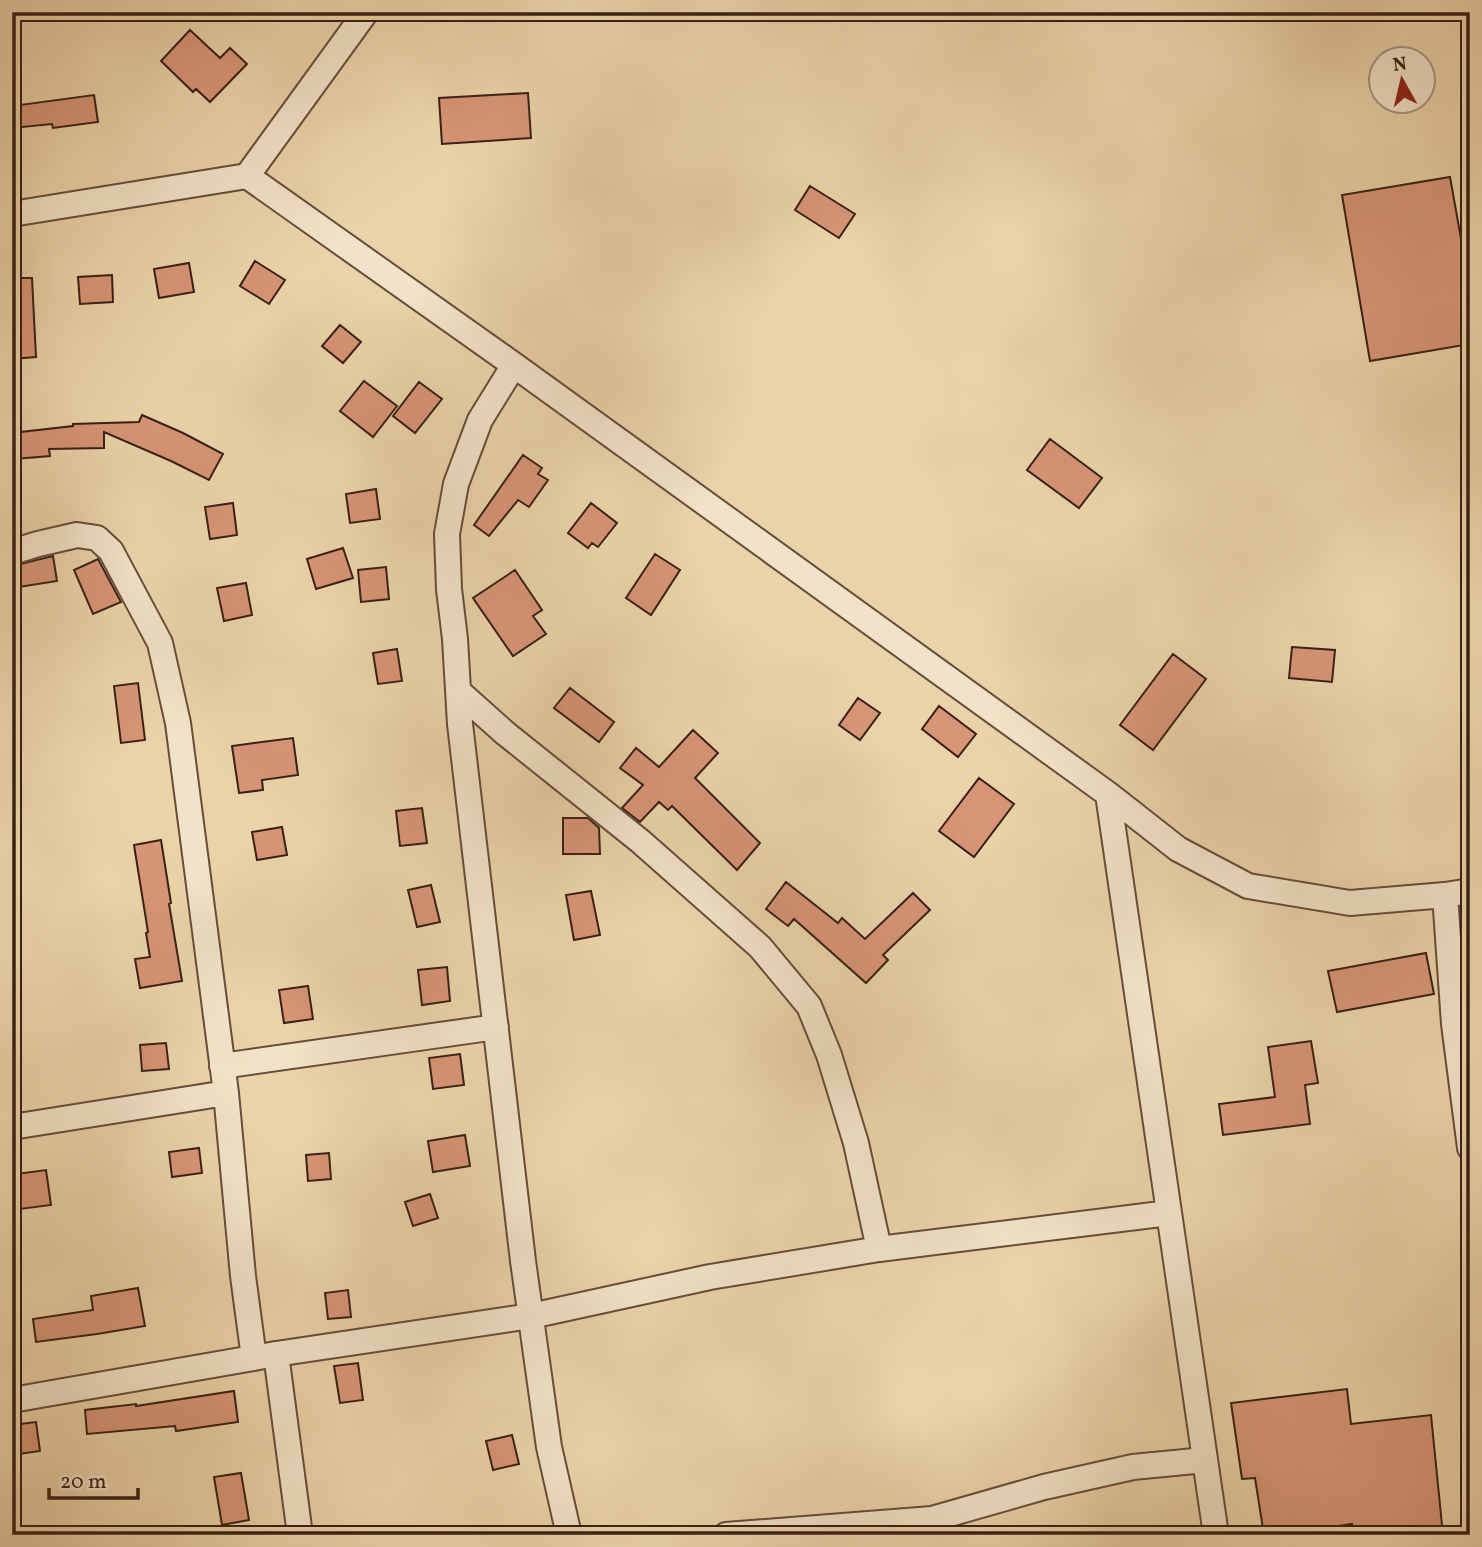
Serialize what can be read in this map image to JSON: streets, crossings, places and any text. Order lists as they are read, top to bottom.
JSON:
{
  "scale_bar": "20 m",
  "north": "top"
}
